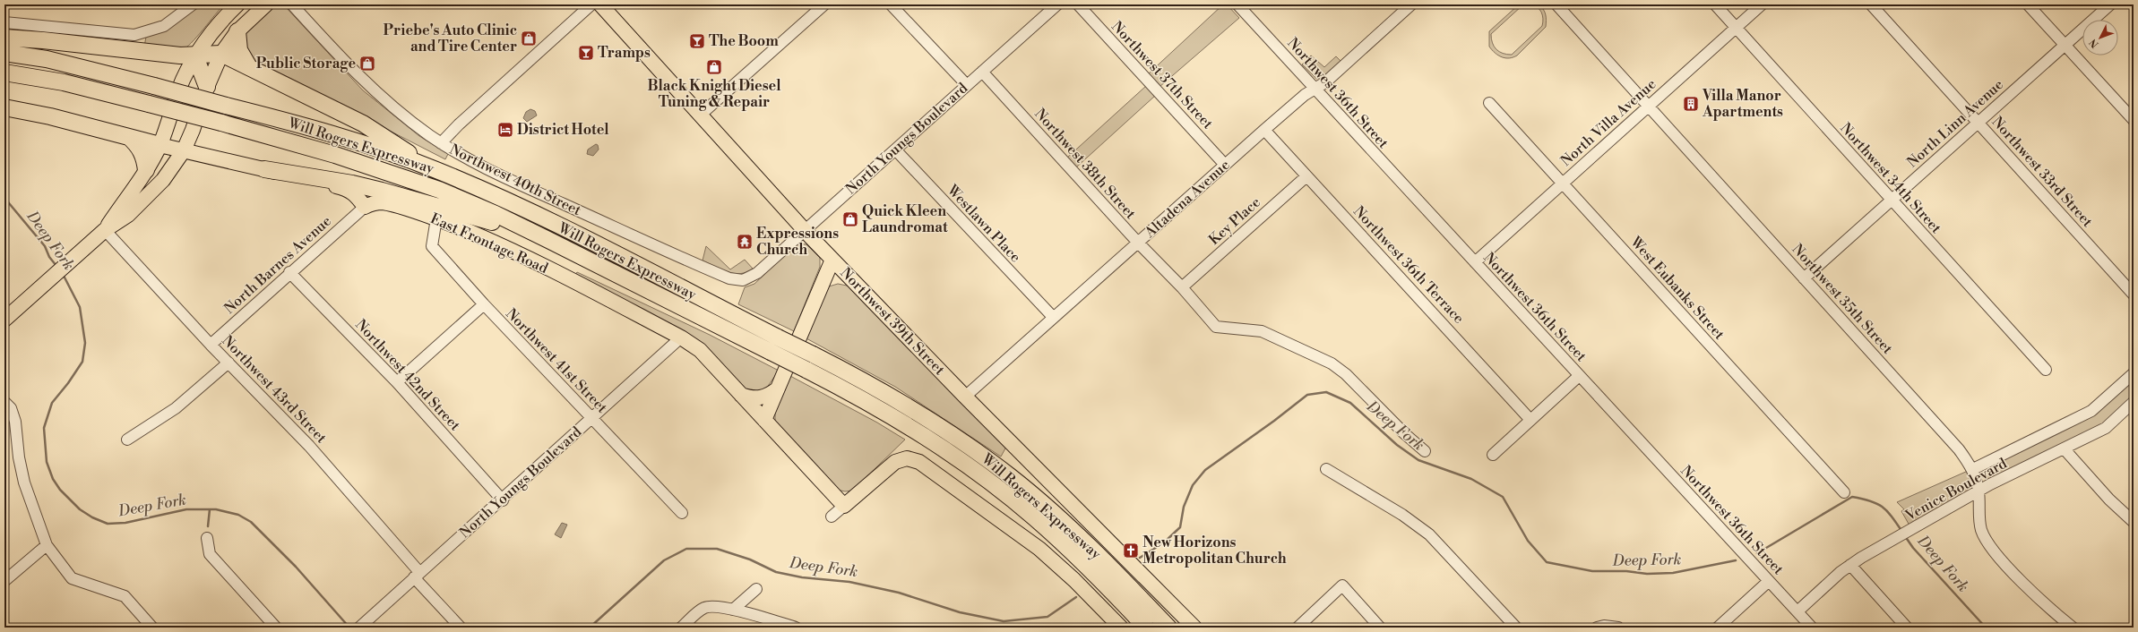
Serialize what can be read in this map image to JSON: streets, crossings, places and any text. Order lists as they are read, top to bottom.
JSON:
{
  "streets": {
    "highway": ["Will Rogers Expressway"],
    "main road": ["East Frontage Road", "Northwest 39th Street"],
    "street": [
      "Northwest 37th Street",
      "Northwest 36th Street",
      "North Villa Avenue",
      "North Linn Avenue",
      "North Youngs Boulevard",
      "Northwest 38th Street",
      "Northwest 33rd Street",
      "Northwest 34th Street",
      "Northwest 40th Street",
      "Altadena Avenue",
      "Key Place",
      "Westlawn Place",
      "North Barnes Avenue",
      "Northwest 36th Terrace",
      "West Eubanks Street",
      "Northwest 35th Street",
      "Northwest 41st Street",
      "Northwest 42nd Street",
      "Northwest 43rd Street",
      "Venice Boulevard"
    ]
  },
  "crossings": [
    ["Northwest 37th Street", "Altadena Avenue"],
    ["Northwest 36th Street", "North Villa Avenue"],
    ["Northwest 36th Street", "Altadena Avenue"],
    ["Northwest 36th Street", "Venice Boulevard"],
    ["North Villa Avenue", "Northwest 34th Street"],
    ["North Villa Avenue", "West Eubanks Street"],
    ["North Villa Avenue", "Northwest 35th Street"],
    ["North Linn Avenue", "Northwest 33rd Street"],
    ["North Linn Avenue", "Northwest 34th Street"],
    ["North Linn Avenue", "Northwest 35th Street"],
    ["North Youngs Boulevard", "Northwest 38th Street"],
    ["North Youngs Boulevard", "Northwest 40th Street"],
    ["North Youngs Boulevard", "Westlawn Place"],
    ["North Youngs Boulevard", "East Frontage Road"],
    ["North Youngs Boulevard", "Northwest 39th Street"],
    ["North Youngs Boulevard", "Northwest 41st Street"],
    ["North Youngs Boulevard", "Northwest 42nd Street"],
    ["North Youngs Boulevard", "Northwest 43rd Street"],
    ["Northwest 38th Street", "Altadena Avenue"],
    ["Northwest 38th Street", "Key Place"],
    ["Altadena Avenue", "Westlawn Place"],
    ["Altadena Avenue", "Northwest 36th Terrace"],
    ["Altadena Avenue", "Northwest 39th Street"],
    ["Key Place", "Northwest 36th Terrace"],
    ["East Frontage Road", "North Barnes Avenue"],
    ["East Frontage Road", "Northwest 41st Street"],
    ["North Barnes Avenue", "Northwest 42nd Street"],
    ["North Barnes Avenue", "Northwest 43rd Street"],
    ["Northwest 35th Street", "Venice Boulevard"]
  ],
  "water": ["Deep Fork"],
  "places": {
    "shop": [
      "Priebe's Auto Clinic and Tire Center",
      "Public Storage",
      "Black Knight Diesel Tuning & Repair",
      "Quick Kleen Laundromat"
    ],
    "bar": ["The Boom", "Tramps"],
    "building": ["Villa Manor Apartments"],
    "hotel": ["District Hotel"],
    "temple": ["Expressions Church"],
    "church": ["New Horizons Metropolitan Church"]
  },
  "north": "bottom left"
}
